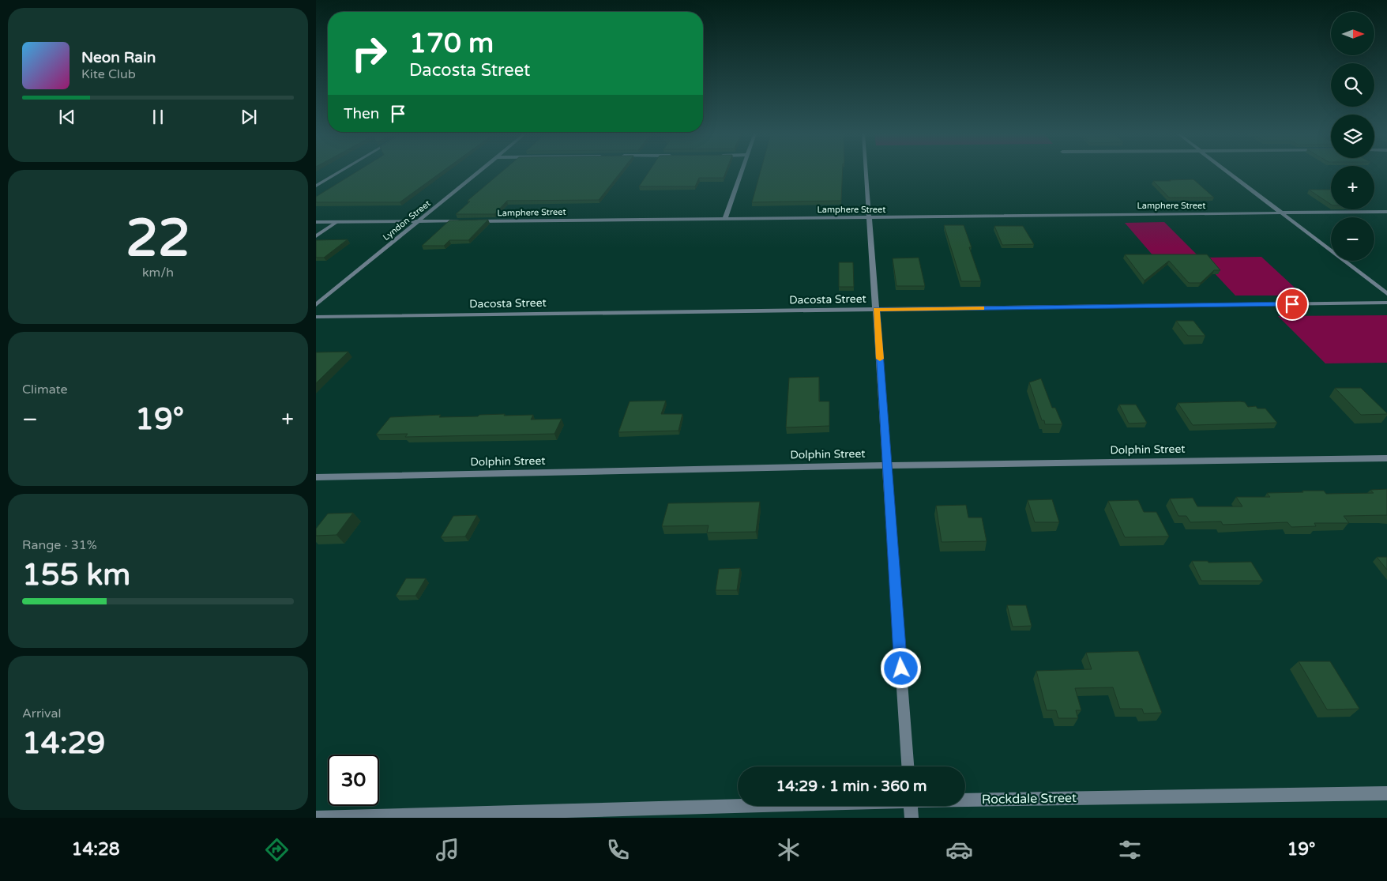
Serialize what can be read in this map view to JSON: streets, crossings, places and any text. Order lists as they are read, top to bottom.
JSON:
{
  "streets": {
    "street": [
      "Lamphere Street",
      "Lyndon Street",
      "Dacosta Street",
      "Dolphin Street",
      "Rockdale Street"
    ]
  },
  "north": "right",
  "page": {
    "map_buttons": ["+", "−"],
    "turn": ["170 m", "Dacosta Street"],
    "song": ["Neon Rain", "Kite Club"],
    "then": "Then",
    "tile": [
      ["22", "km/h"],
      "Climate",
      ["Range · 31%", "155 km"],
      ["Arrival", "14:29"]
    ],
    "heat": ["−", "19°", "+"],
    "limit": "30",
    "trip": "14:29 · 1 min · 360 m",
    "tabs": ["14:28", "19°"]
  }
}
